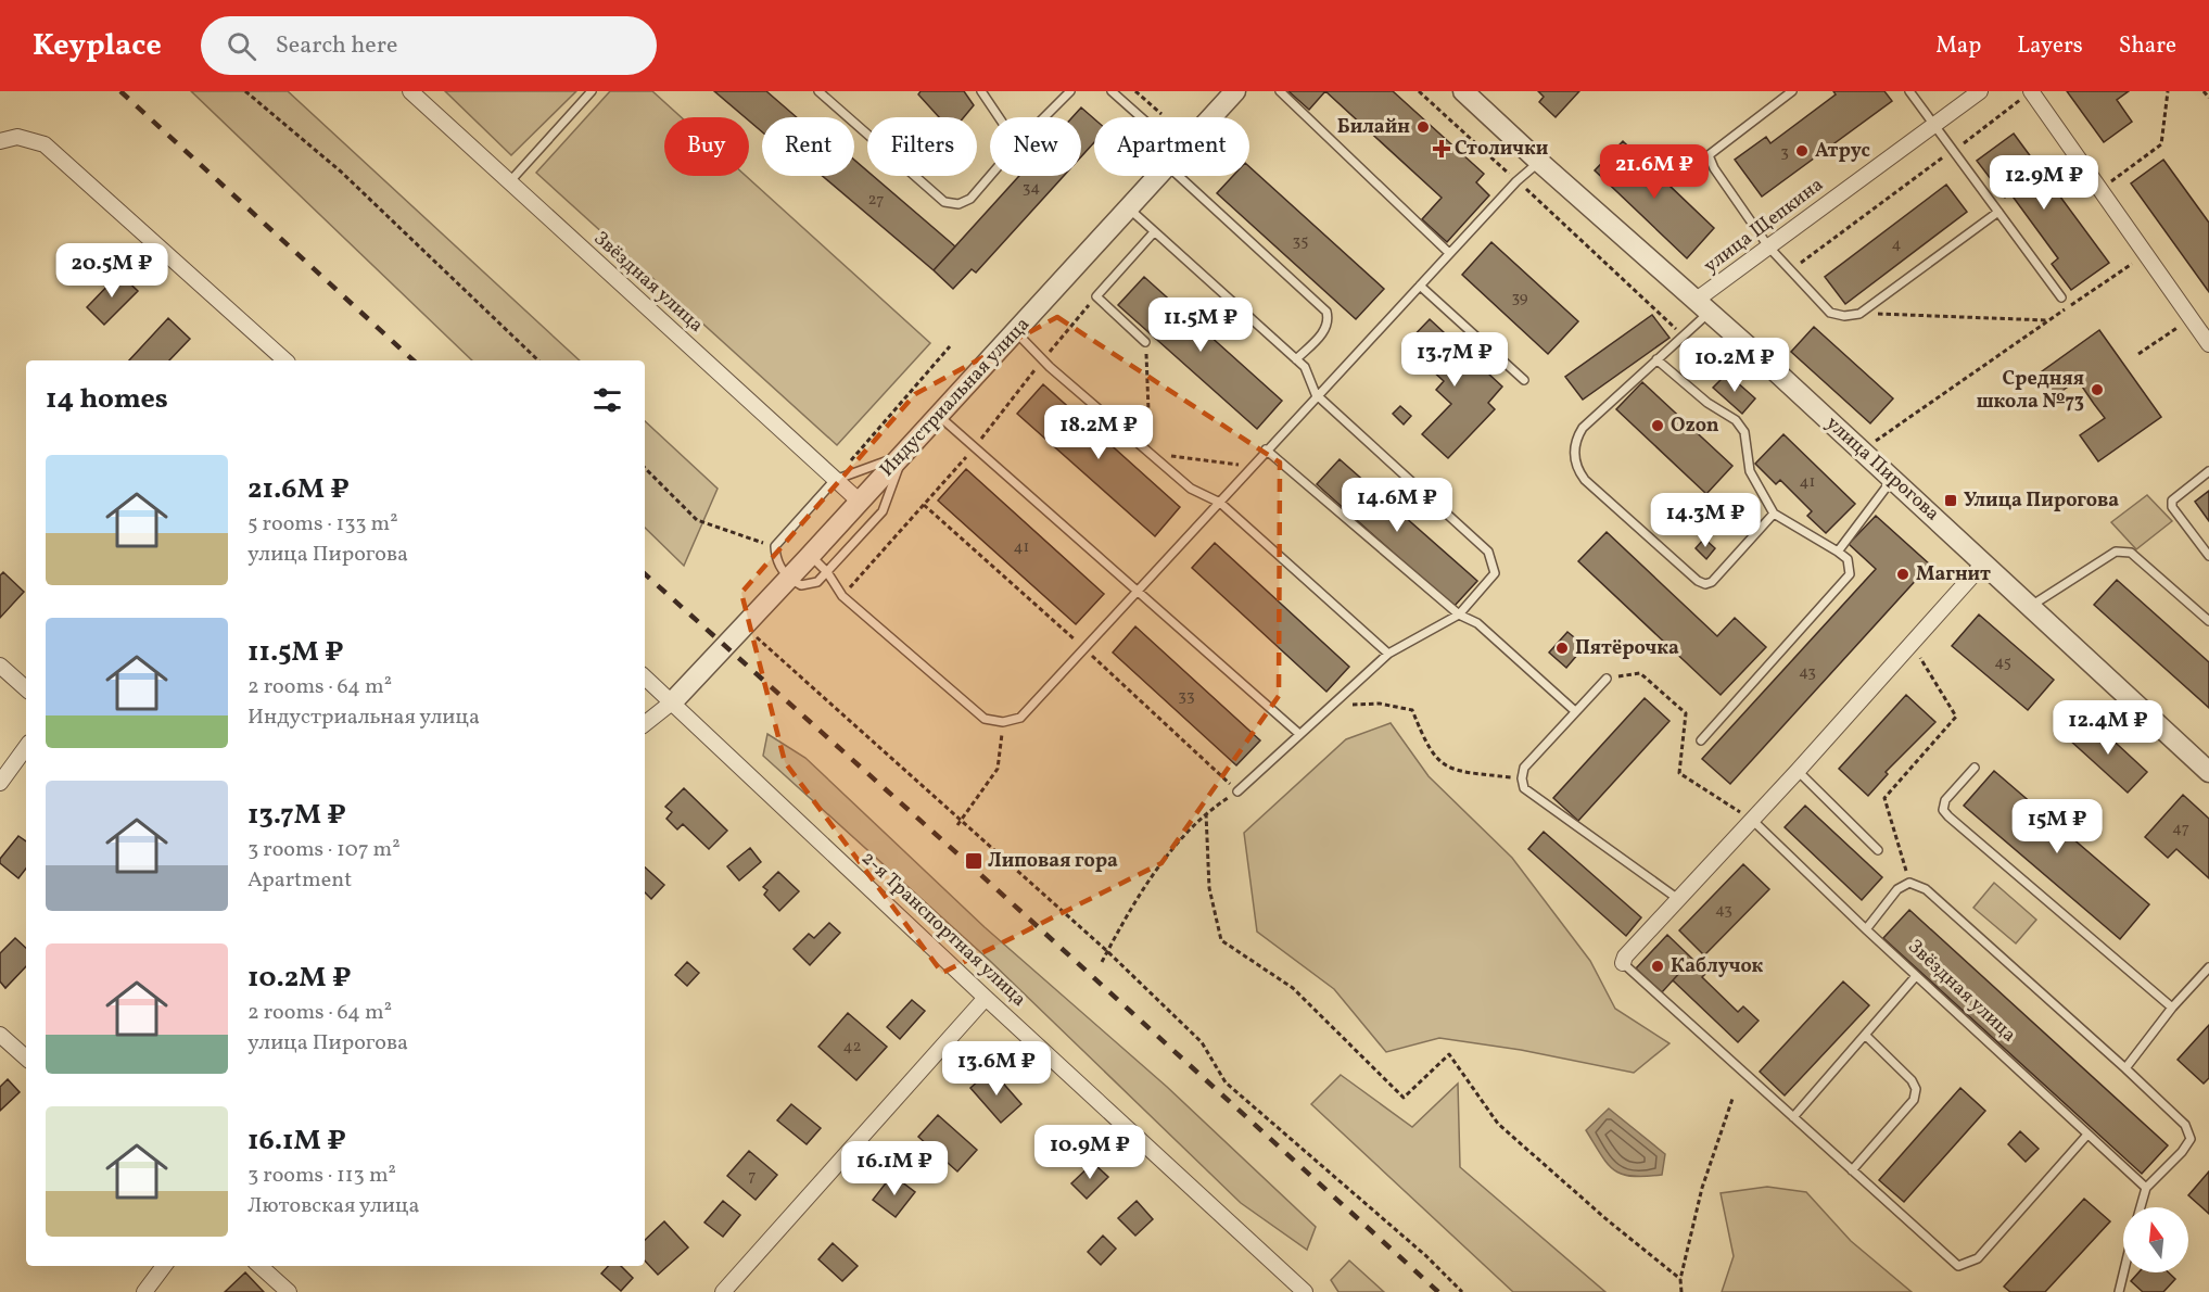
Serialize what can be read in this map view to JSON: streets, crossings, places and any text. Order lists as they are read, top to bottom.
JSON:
{
  "streets": {
    "street": [
      "улица Щепкина",
      "Звёздная улица",
      "Индустриальная улица",
      "улица Пирогова",
      "2-я Транспортная улица"
    ]
  },
  "crossings": [
    ["улица Щепкина", "улица Пирогова"],
    ["Звёздная улица", "Индустриальная улица"],
    ["Индустриальная улица", "2-я Транспортная улица"]
  ],
  "places": {
    "other": [
      "Билайн",
      "Атрус",
      "Средняя школа №73",
      "Ozon",
      "Магнит",
      "Пятёрочка",
      "Каблучок"
    ],
    "health": ["Столички"],
    "transit": ["Улица Пирогова", "Липовая гора"]
  },
  "house_numbers": [
    "3",
    "34",
    "27",
    "35",
    "4",
    "39",
    "41",
    "41",
    "45",
    "43",
    "33",
    "47",
    "43",
    "42",
    "7"
  ],
  "north": "top",
  "page": {
    "header": "Keyplace",
    "search": "Search here",
    "nav": ["Map", "Layers", "Share"],
    "chip": [
      "Buy",
      "Rent",
      "Filters",
      "New",
      "Apartment"
    ],
    "price": [
      "21.6M ₽",
      "12.9M ₽",
      "20.5M ₽",
      "11.5M ₽",
      "13.7M ₽",
      "10.2M ₽",
      "18.2M ₽",
      "14.6M ₽",
      "14.3M ₽",
      "12.4M ₽",
      "15M ₽",
      "13.6M ₽",
      "10.9M ₽",
      "16.1M ₽"
    ],
    "heading": "14 homes",
    "list": [
      {
        "name": "21.6M ₽",
        "note": "5 rooms · 133 m² · улица Пирогова"
      },
      {
        "name": "11.5M ₽",
        "note": "2 rooms · 64 m² · Индустриальная улица"
      },
      {
        "name": "13.7M ₽",
        "note": "3 rooms · 107 m² · Apartment"
      },
      {
        "name": "10.2M ₽",
        "note": "2 rooms · 64 m² · улица Пирогова"
      },
      {
        "name": "16.1M ₽",
        "note": "3 rooms · 113 m² · Лютовская улица"
      }
    ]
  }
}
